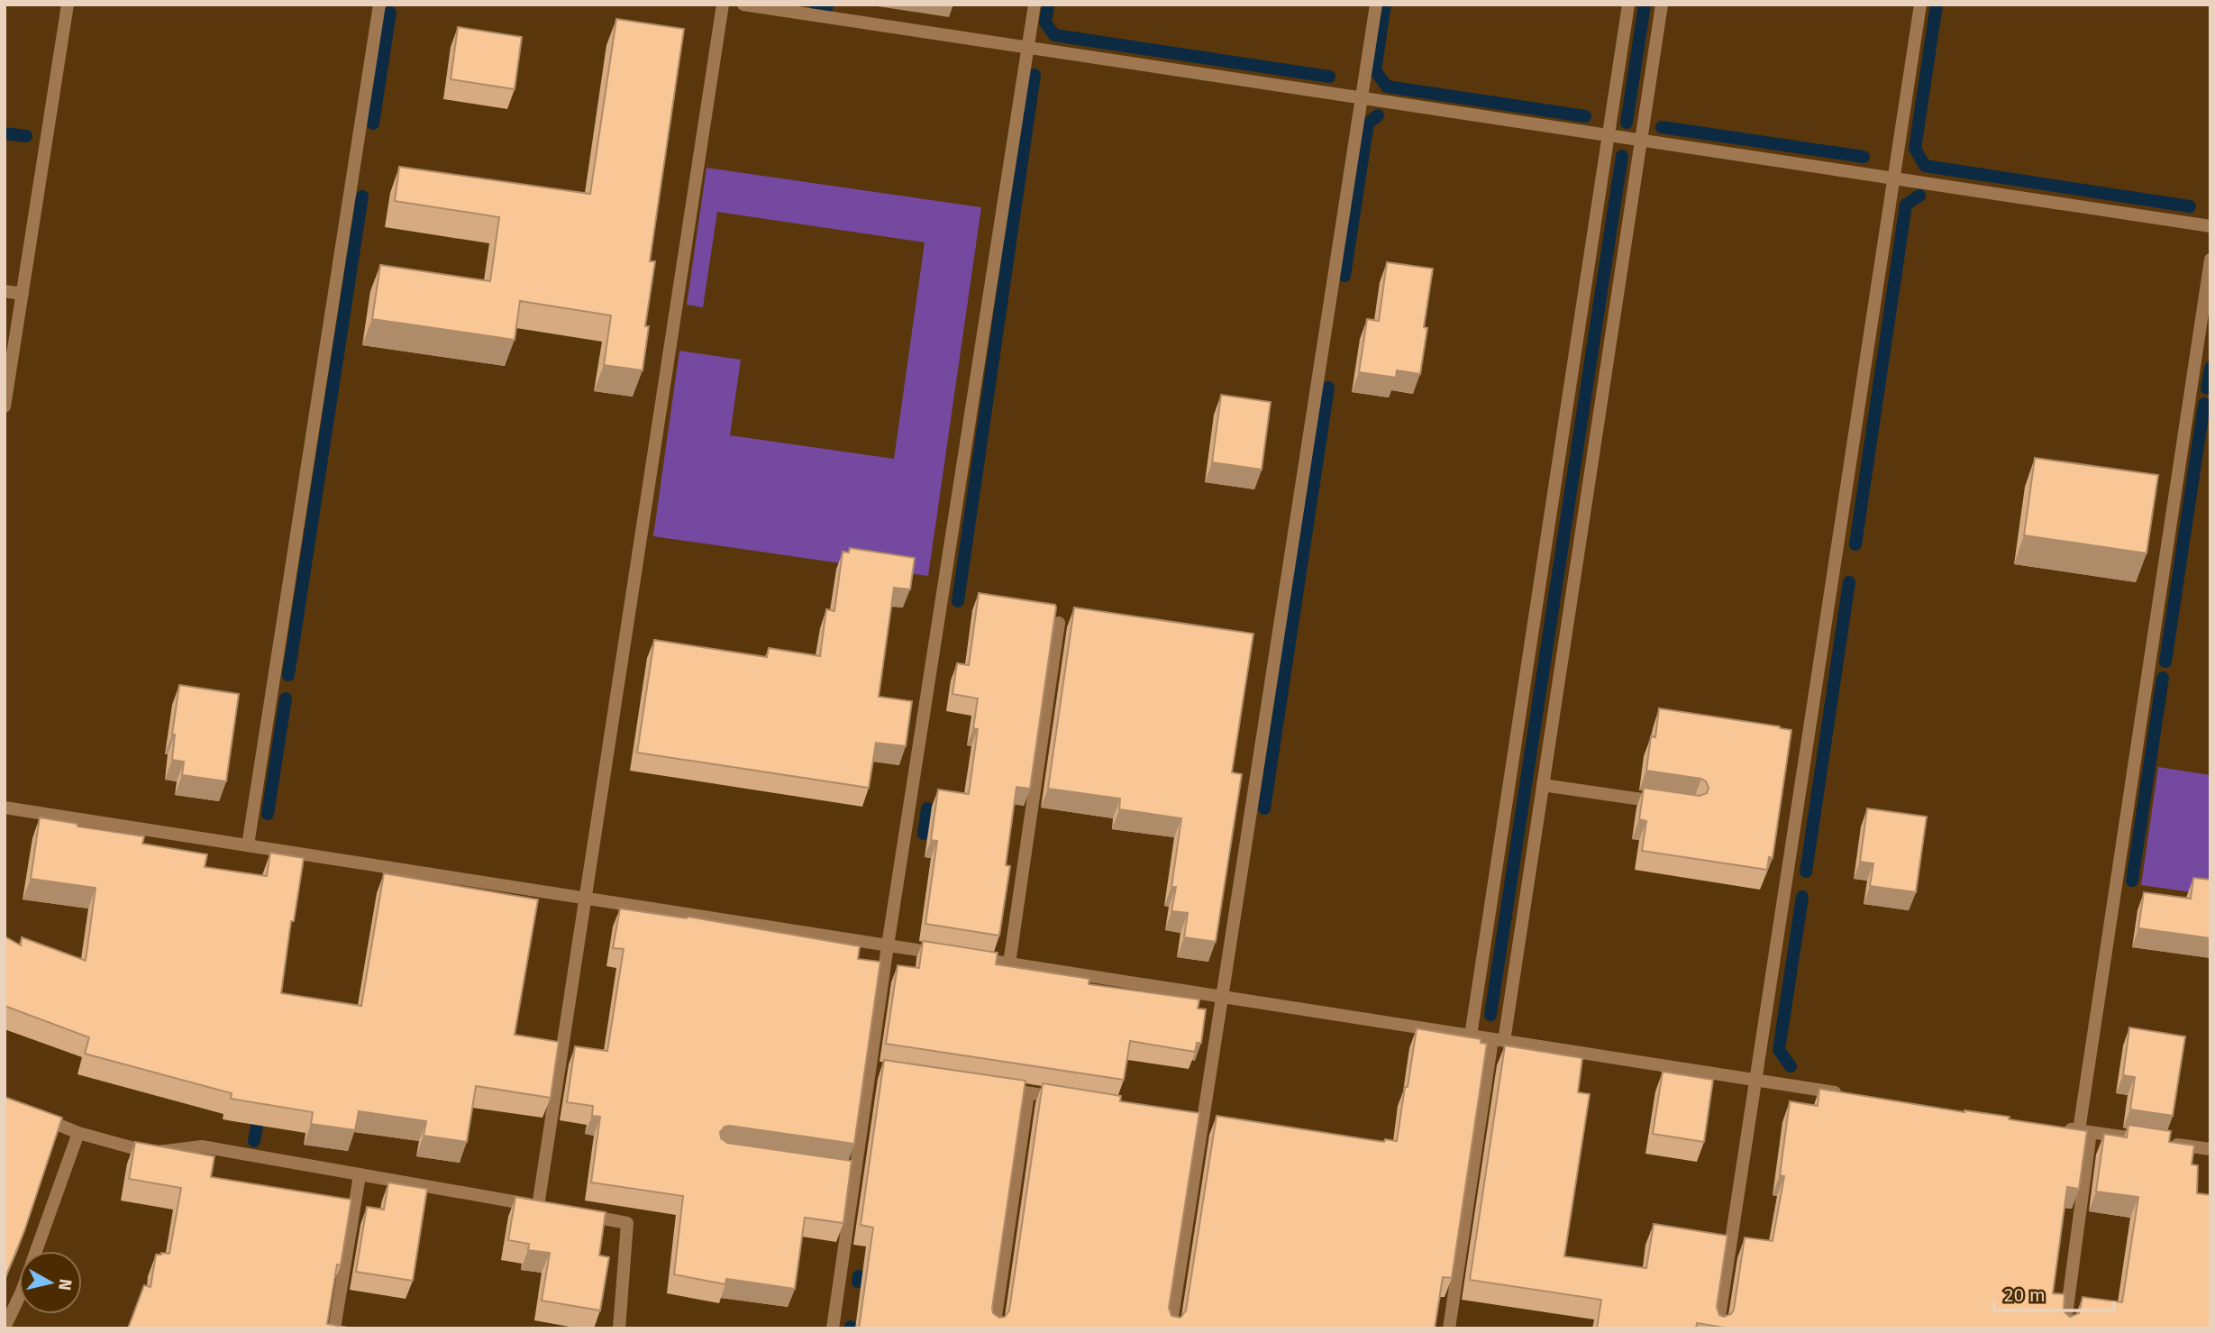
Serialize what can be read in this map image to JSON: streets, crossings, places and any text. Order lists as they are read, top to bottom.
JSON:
{
  "scale_bar": "20 m",
  "north": "right"
}
